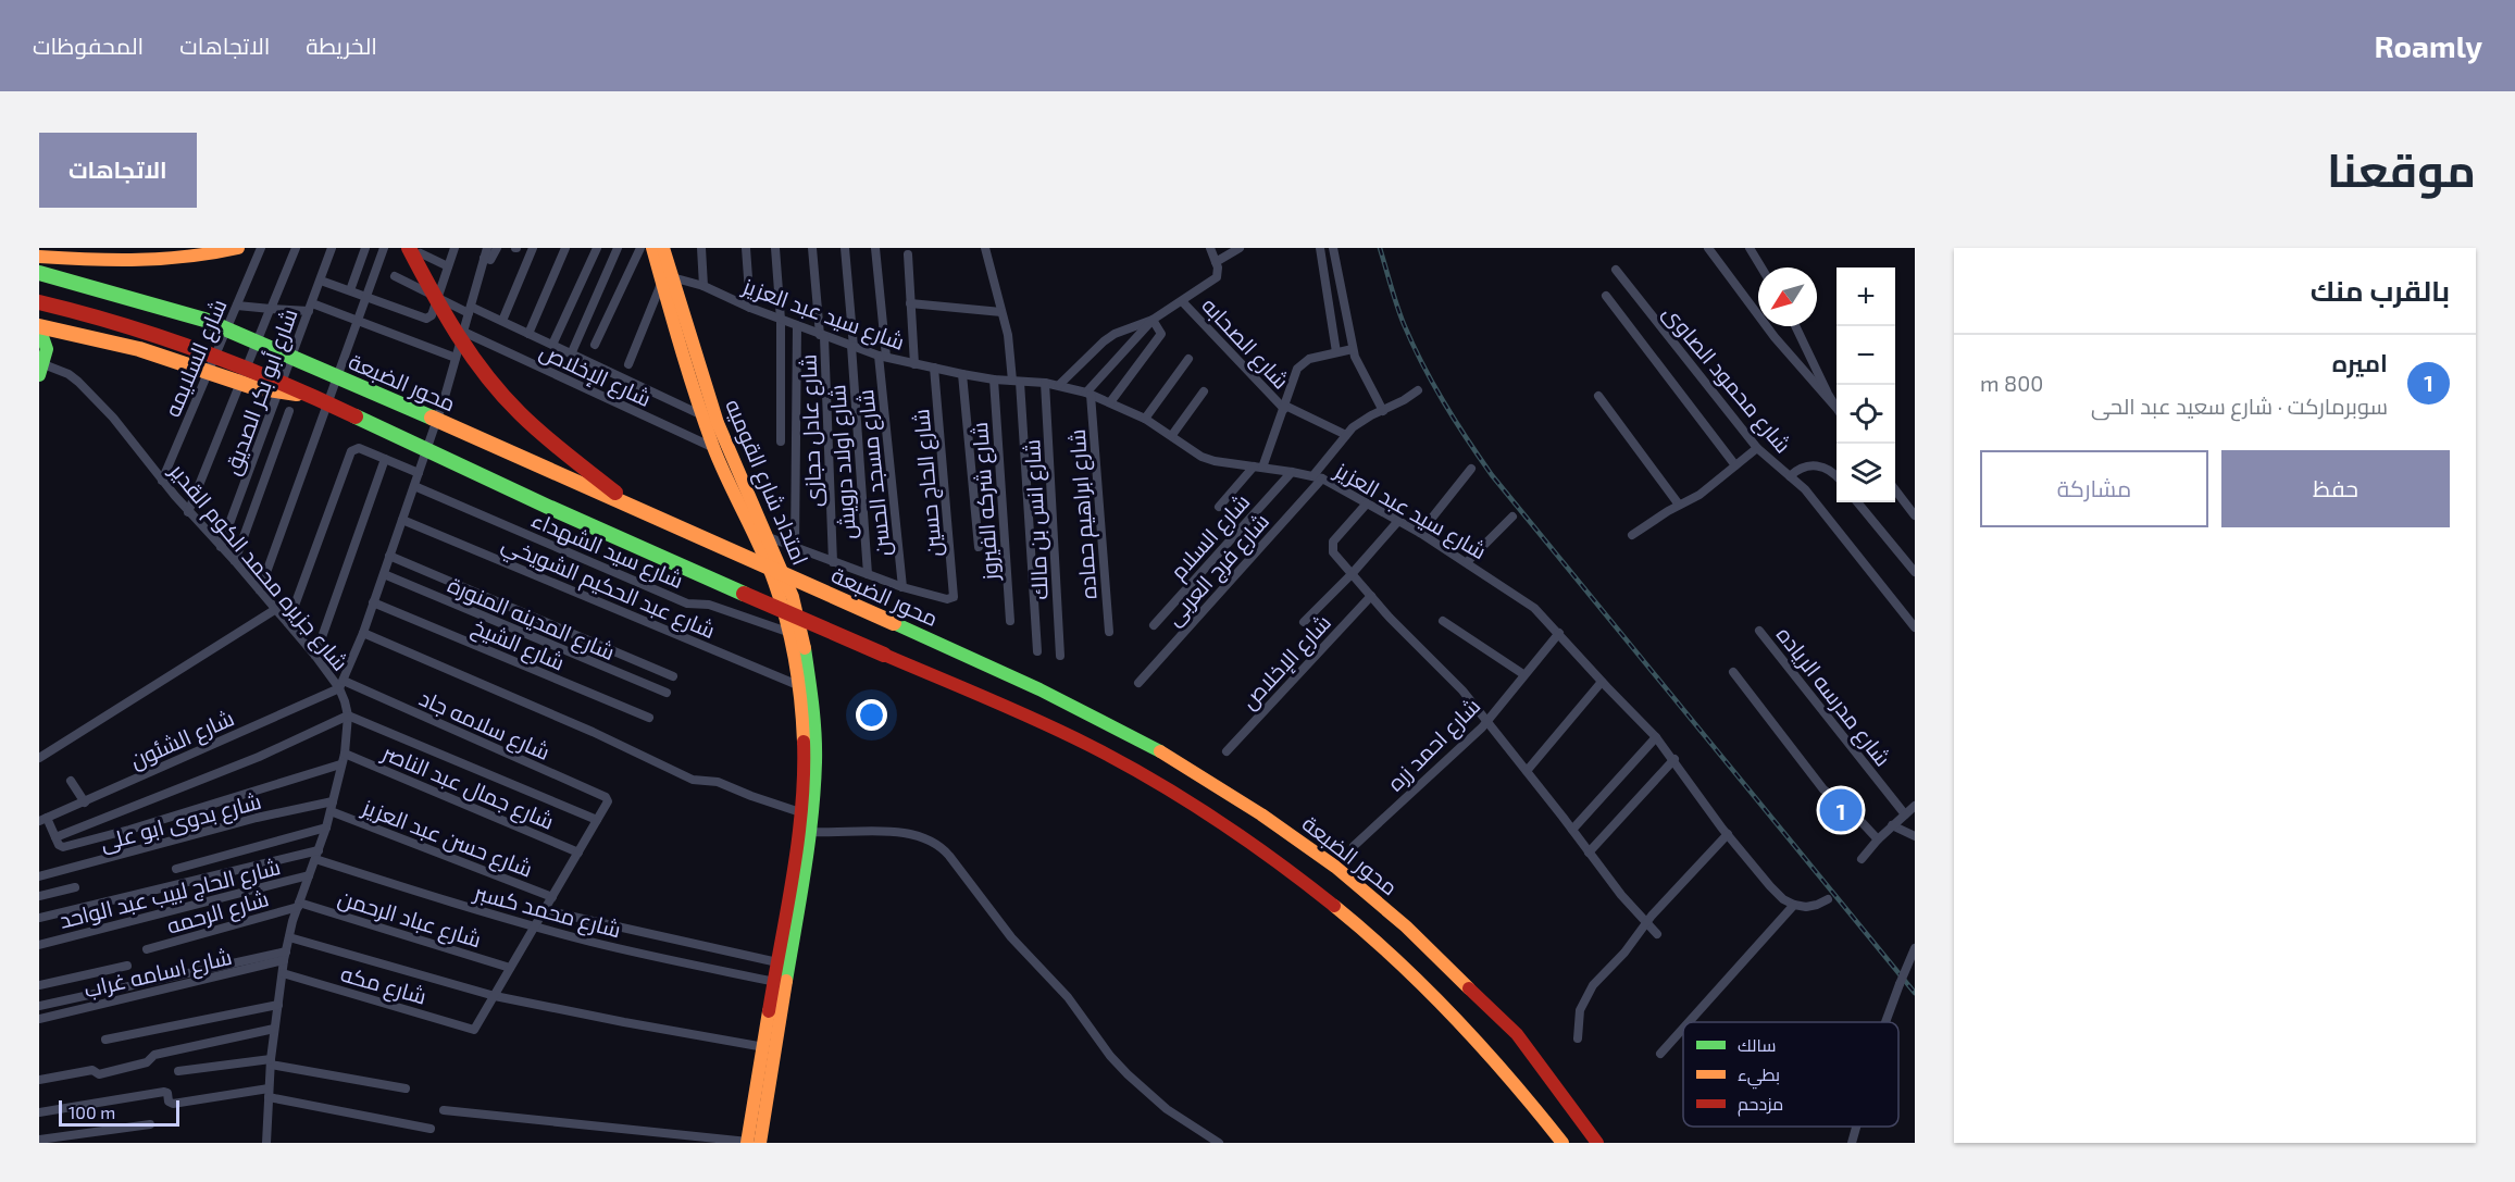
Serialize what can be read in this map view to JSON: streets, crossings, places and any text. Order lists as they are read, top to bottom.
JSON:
{
  "streets": {
    "main road": ["محور الضبعة", "امتداد شارع القوميه"],
    "street": [
      "شارع سيد عبد العزيز",
      "شارع الصحابه",
      "شارع السلايمه",
      "شارع الإخلاص",
      "شارع محمود الصاوى",
      "شارع أبو بكر الصديق",
      "شارع عادل حجازى",
      "شارع اولاد درويش",
      "شارع مسجد الحسن",
      "شارع الحاج حسين",
      "شارع شركه الفيروز",
      "شارع ابراهيم حماده",
      "شارع انس بن مالك",
      "شارع السلام",
      "شارع سيد الشهداء",
      "شارع جزيره محمد الكوم القدير",
      "شارع فرج العربى",
      "شارع عبد الحكيم الشويخي",
      "شارع المدينه المنورة",
      "شارع الشيخ",
      "شارع مدرسه الرياده",
      "شارع سلامه جاد",
      "شارع الشئون",
      "شارع احمد زره",
      "شارع جمال عبد الناصر",
      "شارع بدوى ابو على",
      "شارع حسن عبد العزيز",
      "شارع الحاج لبيب عبد الواحد",
      "شارع محمد كسبر",
      "شارع الرحمه",
      "شارع عباد الرحمن",
      "شارع اسامه غراب",
      "شارع مكه"
    ]
  },
  "crossings": [
    ["شارع سيد عبد العزيز", "شارع عادل حجازى"],
    ["شارع سيد عبد العزيز", "شارع اولاد درويش"],
    ["شارع سيد عبد العزيز", "شارع مسجد الحسن"],
    ["شارع سيد عبد العزيز", "امتداد شارع القوميه"],
    ["شارع سيد عبد العزيز", "شارع الحاج حسين"],
    ["شارع سيد عبد العزيز", "شارع شركه الفيروز"],
    ["شارع سيد عبد العزيز", "شارع ابراهيم حماده"],
    ["شارع سيد عبد العزيز", "شارع انس بن مالك"],
    ["شارع سيد عبد العزيز", "شارع السلام"],
    ["شارع سيد عبد العزيز", "شارع فرج العربى"],
    ["شارع سيد عبد العزيز", "شارع احمد زره"],
    ["شارع السلايمه", "شارع جزيره محمد الكوم القدير"],
    ["شارع الإخلاص", "امتداد شارع القوميه"],
    ["شارع أبو بكر الصديق", "شارع جزيره محمد الكوم القدير"],
    ["شارع مسجد الحسن", "شارع الحاج حسين"],
    ["امتداد شارع القوميه", "شارع سيد الشهداء"],
    ["امتداد شارع القوميه", "شارع عبد الحكيم الشويخي"],
    ["امتداد شارع القوميه", "شارع محمد كسبر"],
    ["شارع جزيره محمد الكوم القدير", "شارع سلامه جاد"],
    ["شارع جزيره محمد الكوم القدير", "شارع الشئون"],
    ["شارع جزيره محمد الكوم القدير", "شارع جمال عبد الناصر"],
    ["شارع جزيره محمد الكوم القدير", "شارع بدوى ابو على"],
    ["شارع جزيره محمد الكوم القدير", "شارع حسن عبد العزيز"],
    ["شارع جزيره محمد الكوم القدير", "شارع الحاج لبيب عبد الواحد"],
    ["شارع جزيره محمد الكوم القدير", "شارع محمد كسبر"],
    ["شارع جزيره محمد الكوم القدير", "شارع الرحمه"],
    ["شارع جزيره محمد الكوم القدير", "شارع عباد الرحمن"],
    ["شارع جزيره محمد الكوم القدير", "شارع اسامه غراب"],
    ["شارع جزيره محمد الكوم القدير", "شارع مكه"],
    ["شارع سلامه جاد", "شارع الشئون"],
    ["شارع بدوى ابو على", "شارع حسن عبد العزيز"],
    ["شارع الرحمه", "شارع عباد الرحمن"]
  ],
  "legend": ["سالك", "بطيء", "مزدحم"],
  "scale_bar": "100 m",
  "north": "bottom left",
  "page": {
    "header": "Roamly",
    "nav": ["الخريطة", "الاتجاهات", "المحفوظات"],
    "title": "موقعنا",
    "buttons": [
      "الاتجاهات",
      ["حفظ", "مشاركة"]
    ],
    "heading": "بالقرب منك",
    "map_buttons": ["+", "−"],
    "list": [
      {
        "mark": "1",
        "name": "اميره",
        "note": "سوبرماركت · شارع سعيد عبد الحى",
        "value": "800 m"
      }
    ],
    "pins": "1",
    "scale": "100 m"
  }
}
